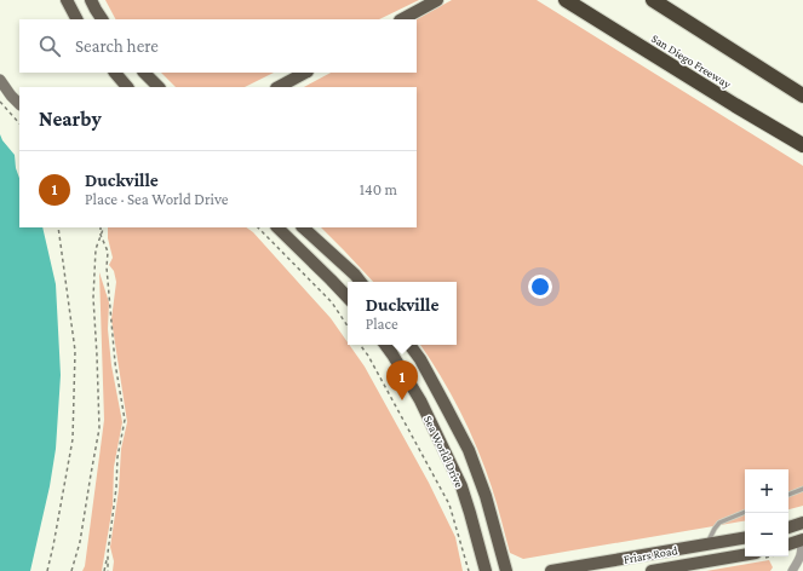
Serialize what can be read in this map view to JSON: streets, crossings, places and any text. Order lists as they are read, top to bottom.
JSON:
{
  "streets": {
    "highway": ["San Diego Freeway"],
    "main road": ["Sea World Drive", "Friars Road"]
  },
  "page": {
    "search": "Search here",
    "heading": "Nearby",
    "list": [
      {
        "mark": "1",
        "name": "Duckville",
        "note": "Place · Sea World Drive",
        "value": "140 m"
      }
    ],
    "popup": ["Duckville", "Place"],
    "pins": "1",
    "map_buttons": ["+", "−"]
  }
}
